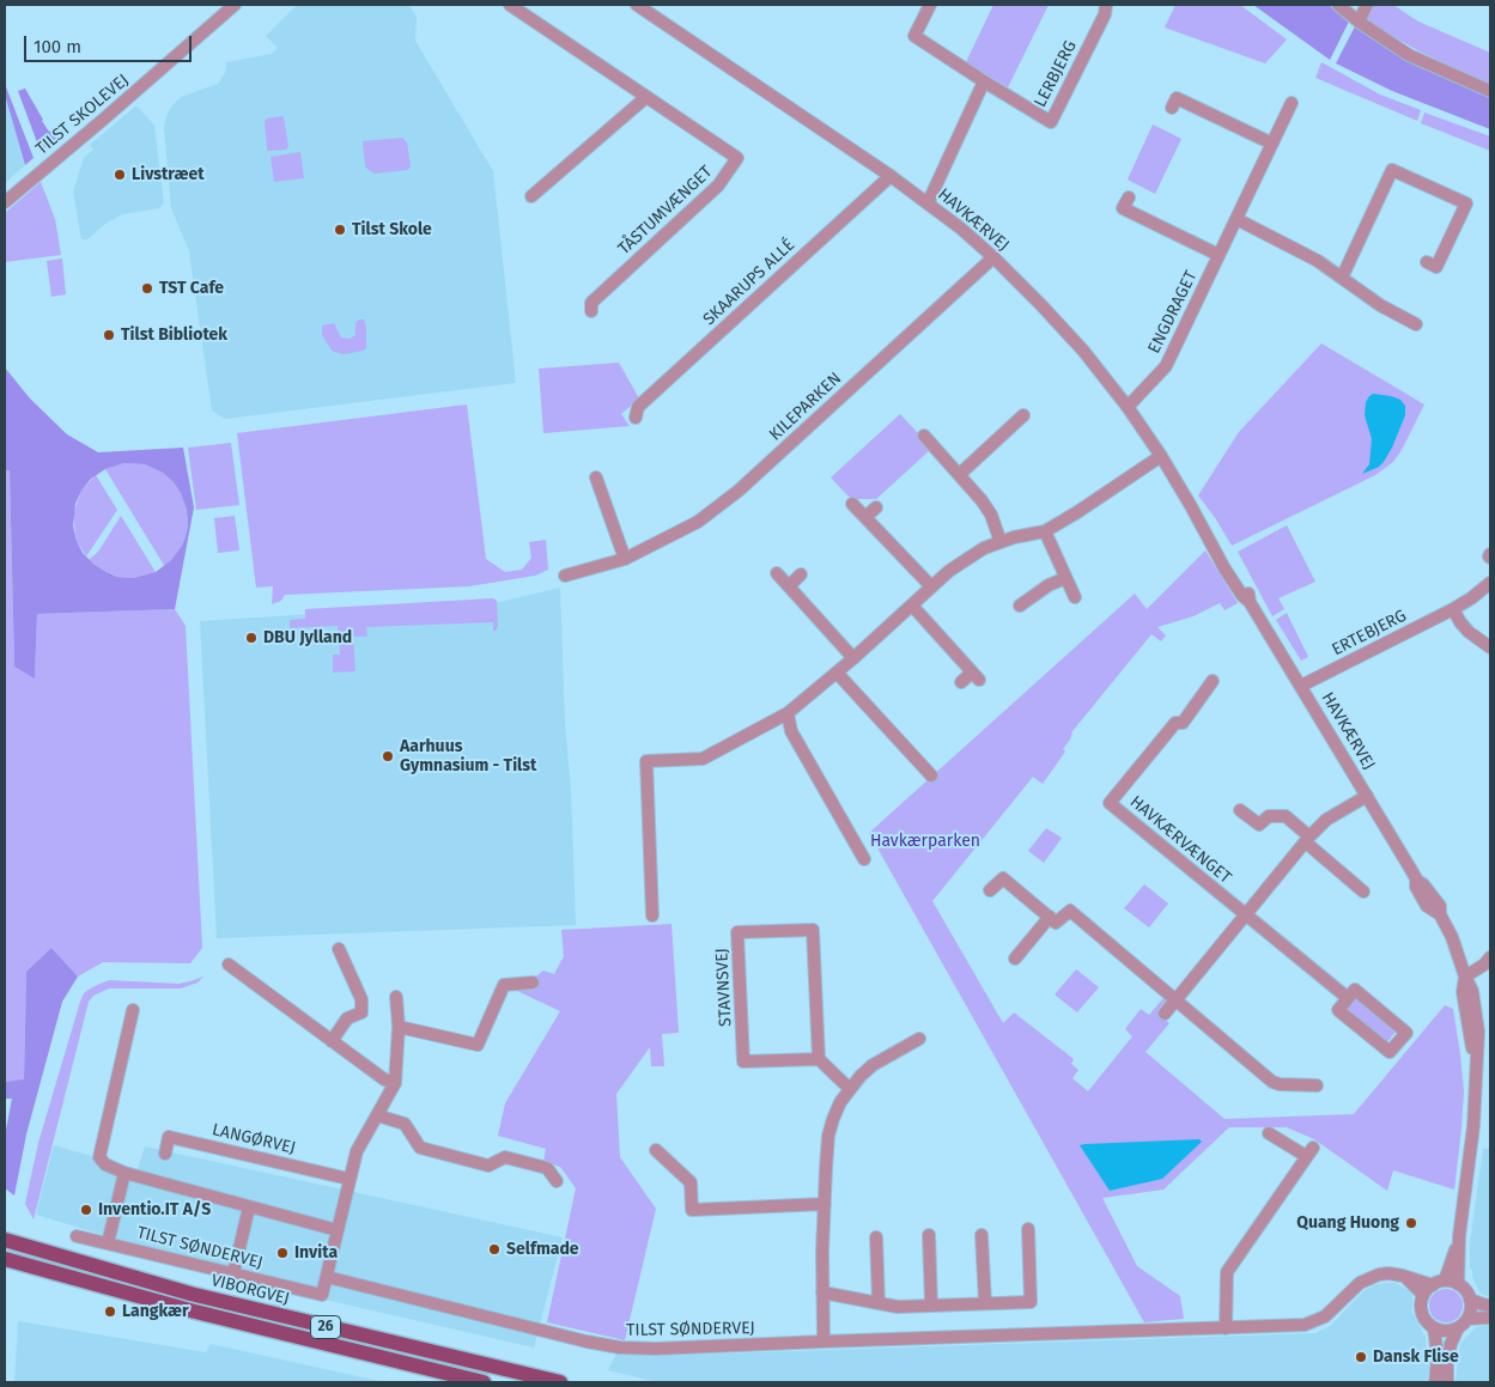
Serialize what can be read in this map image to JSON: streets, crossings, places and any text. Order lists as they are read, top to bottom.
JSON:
{
  "streets": {
    "main road": ["VIBORGVEJ", "26"],
    "street": [
      "LERBJERG",
      "TILST SKOLEVEJ",
      "TÅSTUMVÆNGET",
      "HAVKÆRVEJ",
      "SKAARUPS ALLÉ",
      "ENGDRAGET",
      "KILEPARKEN",
      "ERTEBJERG",
      "HAVKÆRVÆNGET",
      "STAVNSVEJ",
      "LANGØRVEJ",
      "TILST SØNDERVEJ"
    ]
  },
  "crossings": [
    ["HAVKÆRVEJ", "SKAARUPS ALLÉ"],
    ["HAVKÆRVEJ", "ENGDRAGET"],
    ["HAVKÆRVEJ", "KILEPARKEN"],
    ["HAVKÆRVEJ", "ERTEBJERG"],
    ["HAVKÆRVEJ", "TILST SØNDERVEJ"]
  ],
  "parks": ["Havkærparken"],
  "places": [
    "Livstræet",
    "Tilst Skole",
    "TST Cafe",
    "Tilst Bibliotek",
    "DBU Jylland",
    "Aarhuus Gymnasium - Tilst",
    "Inventio.IT A/S",
    "Quang Huong",
    "Selfmade",
    "Invita",
    "Langkær",
    "Dansk Flise"
  ],
  "scale_bar": "100 m"
}
